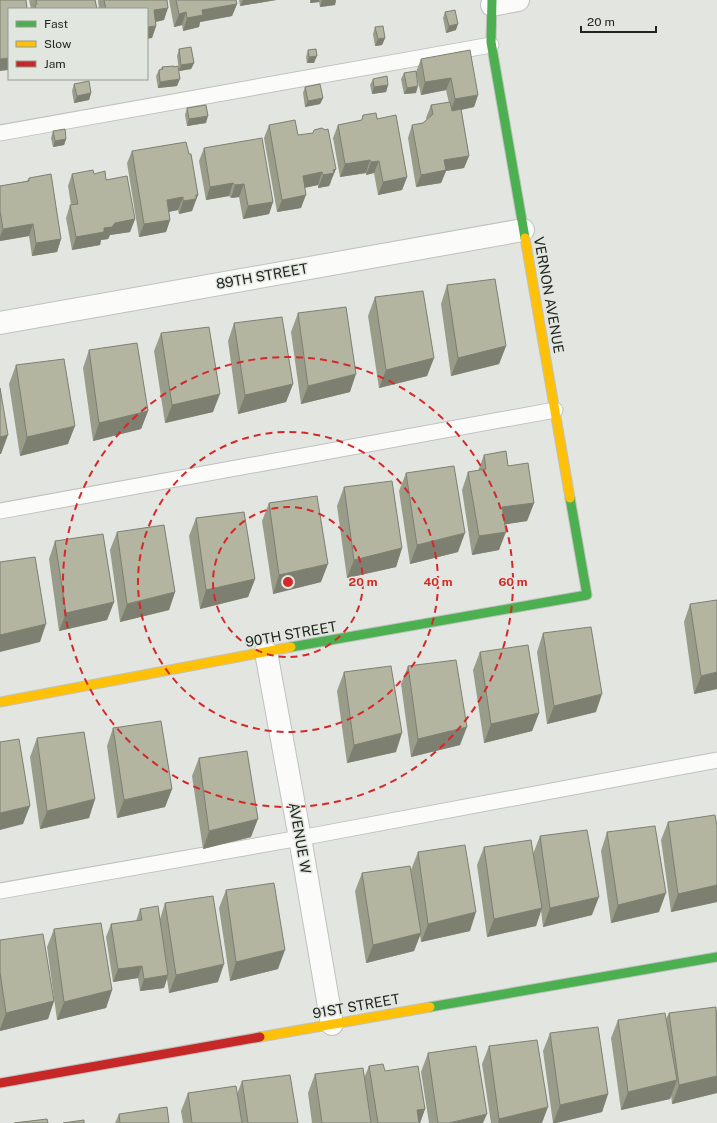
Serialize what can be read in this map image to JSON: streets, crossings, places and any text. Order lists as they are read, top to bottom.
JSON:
{
  "streets": {
    "street": [
      "89TH STREET",
      "VERNON AVENUE",
      "90TH STREET",
      "AVENUE W",
      "91ST STREET"
    ]
  },
  "crossings": [
    ["89TH STREET", "VERNON AVENUE"],
    ["VERNON AVENUE", "90TH STREET"],
    ["90TH STREET", "AVENUE W"],
    ["AVENUE W", "91ST STREET"]
  ],
  "legend": ["Fast", "Slow", "Jam"],
  "scale_bar": "20 m",
  "rings": ["20 m", "40 m", "60 m"]
}
